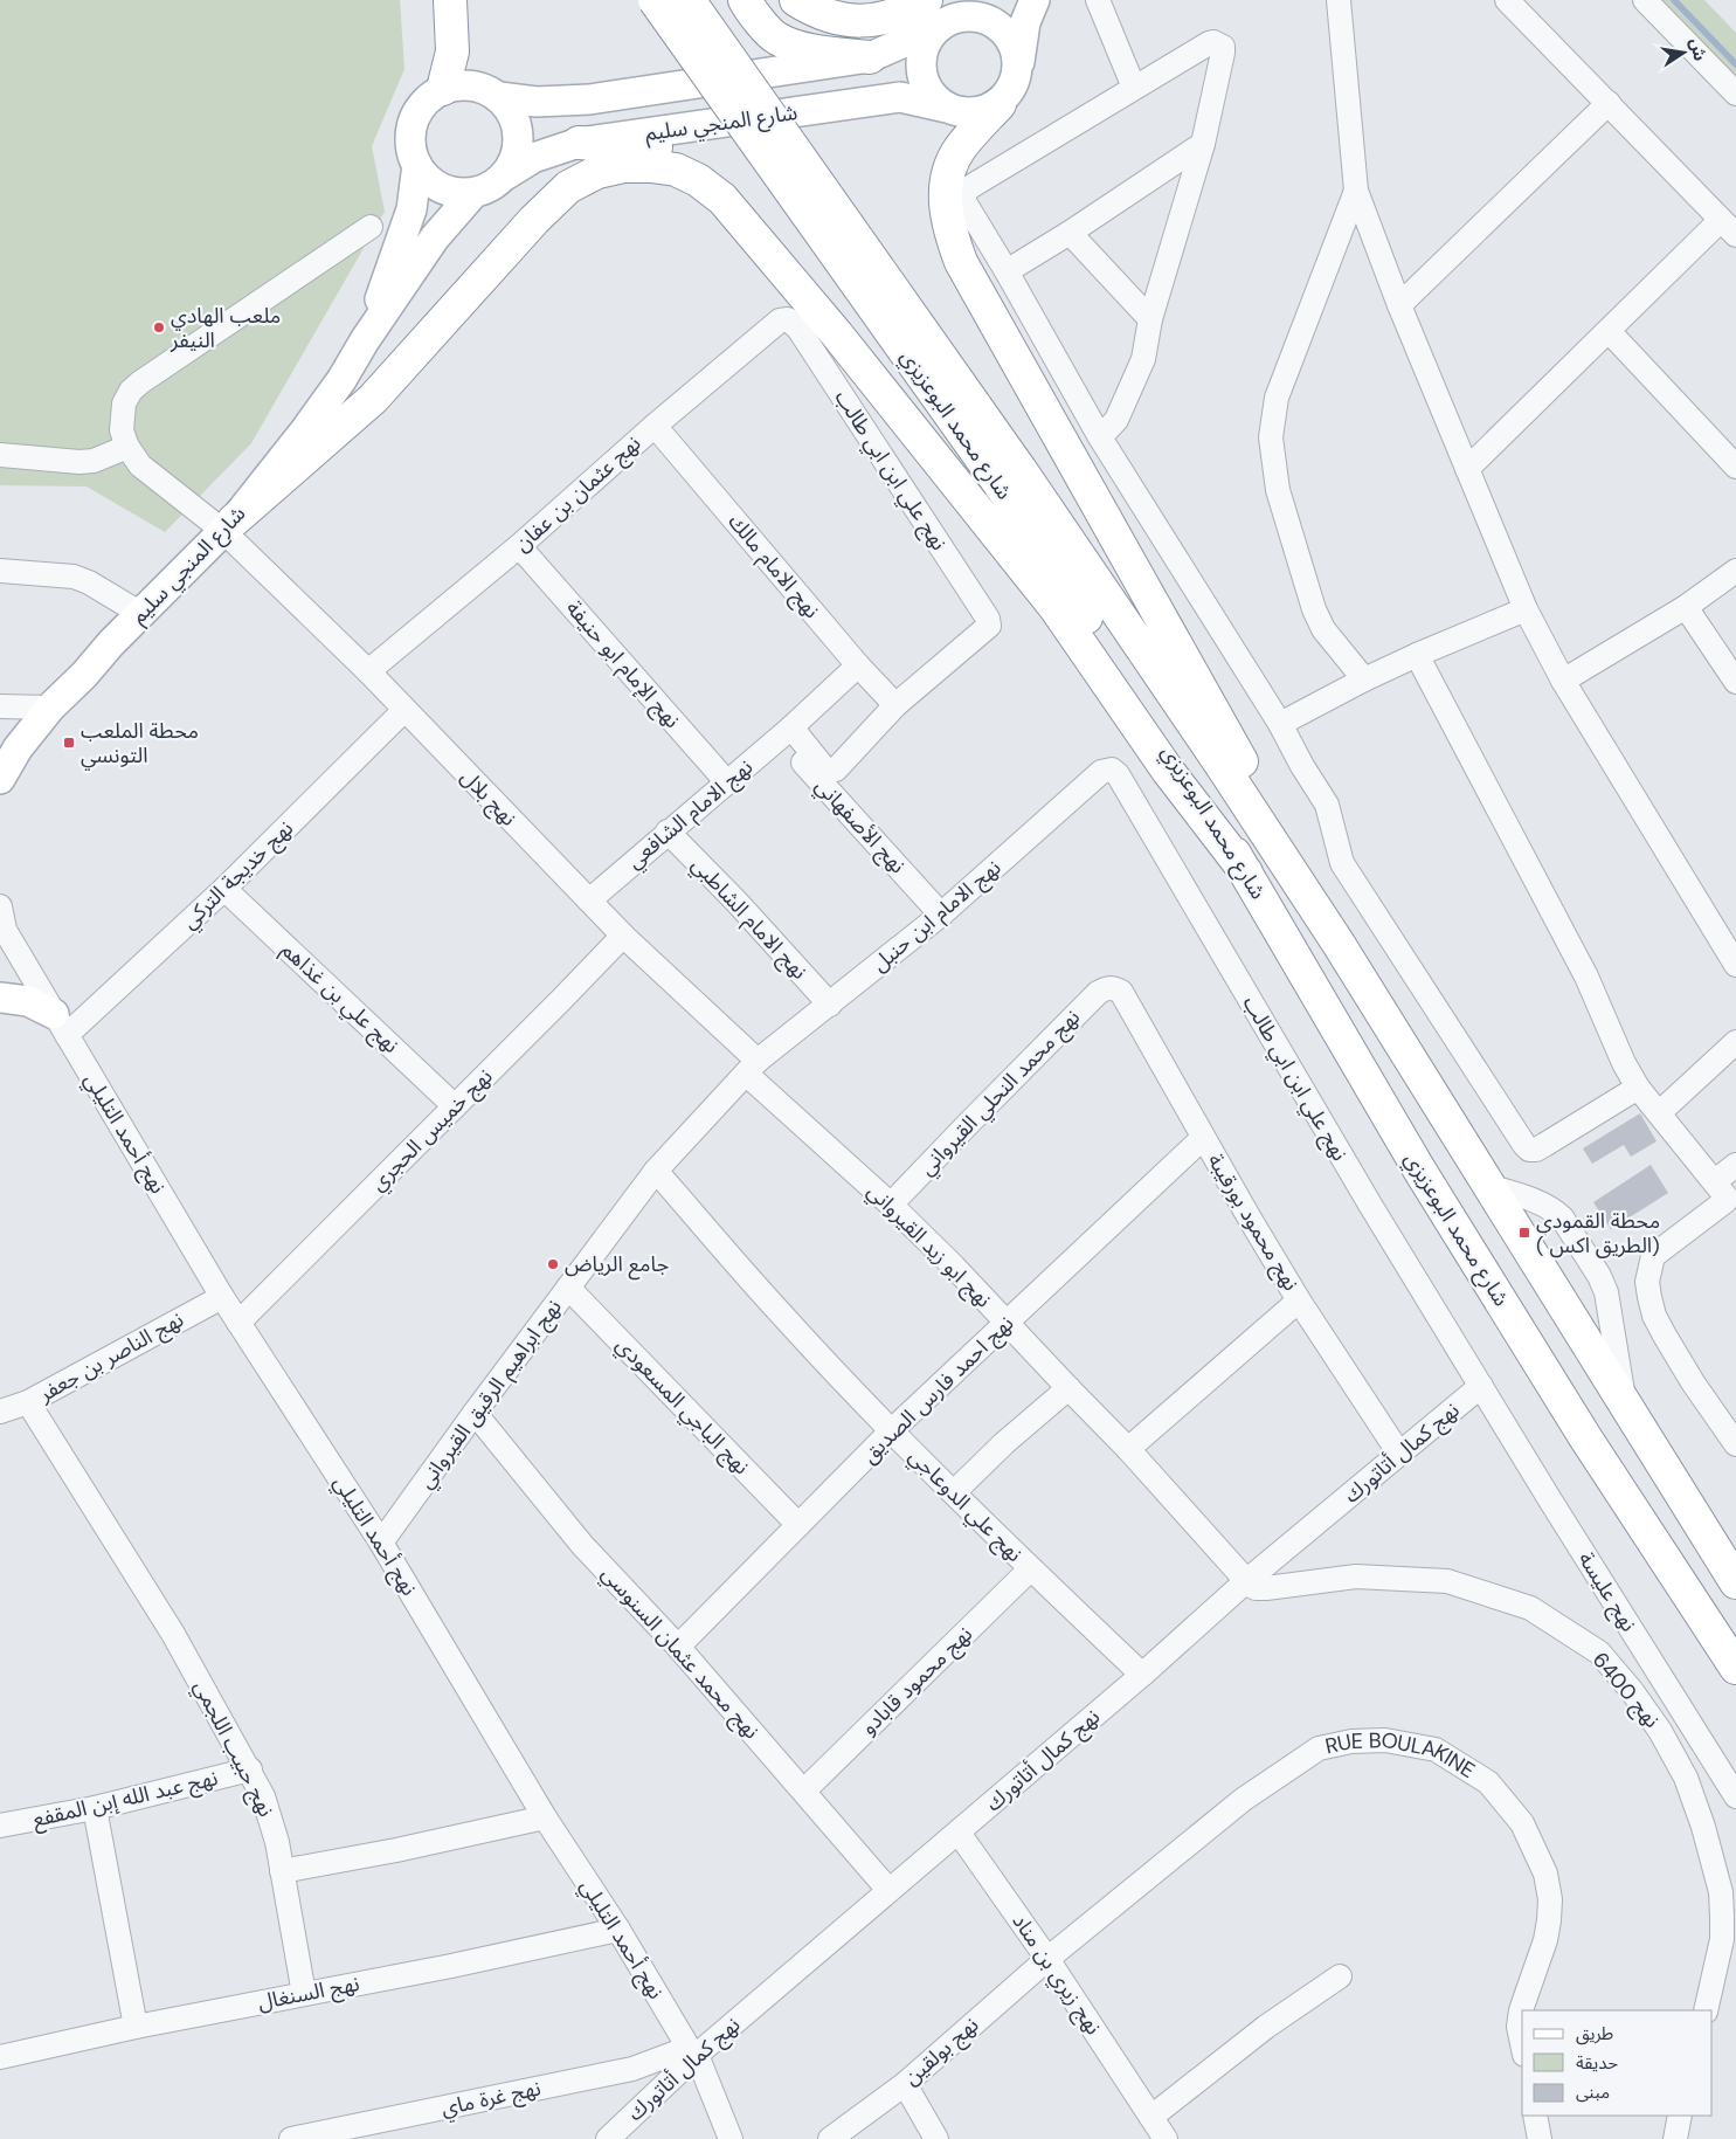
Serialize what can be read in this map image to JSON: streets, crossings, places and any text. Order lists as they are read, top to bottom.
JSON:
{
  "streets": {
    "highway": ["شارع محمد البوعزيزي"],
    "main road": ["شارع المنجي سليم"],
    "street": [
      "نهج علي ابن ابي طالب",
      "نهج عثمان بن عفان",
      "نهج الامام مالك",
      "نهج الإمام ابو حنيفة",
      "نهج بلال",
      "نهج الامام الشافعي",
      "نهج الأصفهاني",
      "نهج خديجة التركي",
      "نهج الامام ابن حنبل",
      "نهج الامام الشاطبي",
      "نهج علي بن غذاهم",
      "نهج محمد النحلي القيرواني",
      "نهج خميس الحجري",
      "نهج أحمد التليلي",
      "نهج محمود بورقيبة",
      "نهج ابو زيد القيرواني",
      "نهج الناصر بن جعفر",
      "نهج احمد فارس الصديق",
      "نهج ابراهيم الرقيق القيرواني",
      "نهج الباجي المسعودي",
      "نهج كمال أتاتورك",
      "نهج علي الدوعاجي",
      "نهج عليسة",
      "نهج محمد عثمان السنوسي",
      "نهج محمود قابادو",
      "نهج 6400",
      "نهج حبيب اللجمي",
      "RUE BOULAKINE",
      "نهج عبد الله إبن المقفع",
      "نهج زيري بن مناد",
      "نهج السنغال",
      "نهج بولقين",
      "نهج غرة ماي"
    ]
  },
  "crossings": [
    ["شارع المنجي سليم", "نهج بلال"],
    ["نهج علي ابن ابي طالب", "نهج عثمان بن عفان"],
    ["نهج علي ابن ابي طالب", "نهج الامام مالك"],
    ["نهج علي ابن ابي طالب", "نهج الامام ابن حنبل"],
    ["نهج علي ابن ابي طالب", "نهج كمال أتاتورك"],
    ["نهج علي ابن ابي طالب", "نهج عليسة"],
    ["نهج عثمان بن عفان", "نهج الامام مالك"],
    ["نهج عثمان بن عفان", "نهج الإمام ابو حنيفة"],
    ["نهج عثمان بن عفان", "نهج بلال"],
    ["نهج الامام مالك", "نهج الامام الشافعي"],
    ["نهج الإمام ابو حنيفة", "نهج الامام الشافعي"],
    ["نهج بلال", "نهج الامام الشافعي"],
    ["نهج بلال", "نهج خديجة التركي"],
    ["نهج بلال", "نهج الامام ابن حنبل"],
    ["نهج بلال", "نهج خميس الحجري"],
    ["نهج بلال", "نهج ابو زيد القيرواني"],
    ["نهج بلال", "نهج ابراهيم الرقيق القيرواني"],
    ["نهج الامام الشافعي", "نهج الأصفهاني"],
    ["نهج الامام الشافعي", "نهج الامام الشاطبي"],
    ["نهج الأصفهاني", "نهج الامام ابن حنبل"],
    ["نهج خديجة التركي", "نهج علي بن غذاهم"],
    ["نهج خديجة التركي", "نهج أحمد التليلي"],
    ["نهج الامام ابن حنبل", "نهج الامام الشاطبي"],
    ["نهج الامام ابن حنبل", "نهج ابو زيد القيرواني"],
    ["نهج الامام ابن حنبل", "نهج ابراهيم الرقيق القيرواني"],
    ["نهج علي بن غذاهم", "نهج خميس الحجري"],
    ["نهج محمد النحلي القيرواني", "نهج محمود بورقيبة"],
    ["نهج محمد النحلي القيرواني", "نهج ابو زيد القيرواني"],
    ["نهج خميس الحجري", "نهج أحمد التليلي"],
    ["نهج أحمد التليلي", "نهج الناصر بن جعفر"],
    ["نهج أحمد التليلي", "نهج ابراهيم الرقيق القيرواني"],
    ["نهج أحمد التليلي", "نهج كمال أتاتورك"],
    ["نهج أحمد التليلي", "نهج السنغال"],
    ["نهج أحمد التليلي", "نهج غرة ماي"],
    ["نهج محمود بورقيبة", "نهج احمد فارس الصديق"],
    ["نهج محمود بورقيبة", "نهج كمال أتاتورك"],
    ["نهج ابو زيد القيرواني", "نهج احمد فارس الصديق"],
    ["نهج ابو زيد القيرواني", "نهج ابراهيم الرقيق القيرواني"],
    ["نهج ابو زيد القيرواني", "نهج كمال أتاتورك"],
    ["نهج ابو زيد القيرواني", "نهج 6400"],
    ["نهج الناصر بن جعفر", "نهج حبيب اللجمي"],
    ["نهج احمد فارس الصديق", "نهج الباجي المسعودي"],
    ["نهج احمد فارس الصديق", "نهج علي الدوعاجي"],
    ["نهج احمد فارس الصديق", "نهج محمد عثمان السنوسي"],
    ["نهج ابراهيم الرقيق القيرواني", "نهج الباجي المسعودي"],
    ["نهج ابراهيم الرقيق القيرواني", "نهج علي الدوعاجي"],
    ["نهج ابراهيم الرقيق القيرواني", "نهج محمد عثمان السنوسي"],
    ["نهج كمال أتاتورك", "نهج علي الدوعاجي"],
    ["نهج كمال أتاتورك", "نهج عليسة"],
    ["نهج كمال أتاتورك", "نهج محمد عثمان السنوسي"],
    ["نهج كمال أتاتورك", "نهج 6400"],
    ["نهج كمال أتاتورك", "نهج زيري بن مناد"],
    ["نهج كمال أتاتورك", "نهج غرة ماي"],
    ["نهج علي الدوعاجي", "نهج محمود قابادو"],
    ["نهج محمد عثمان السنوسي", "نهج محمود قابادو"],
    ["نهج حبيب اللجمي", "نهج عبد الله إبن المقفع"],
    ["نهج حبيب اللجمي", "نهج السنغال"],
    ["RUE BOULAKINE", "نهج زيري بن مناد"],
    ["RUE BOULAKINE", "نهج بولقين"],
    ["نهج زيري بن مناد", "نهج بولقين"]
  ],
  "places": {
    "other": ["ملعب الهادي النيفر", "جامع الرياض"],
    "transit": ["محطة الملعب التونسي", "محطة القمودي ( الطريق اكس)"]
  },
  "legend": ["طريق", "حديقة", "مبنى"],
  "north": "right"
}
